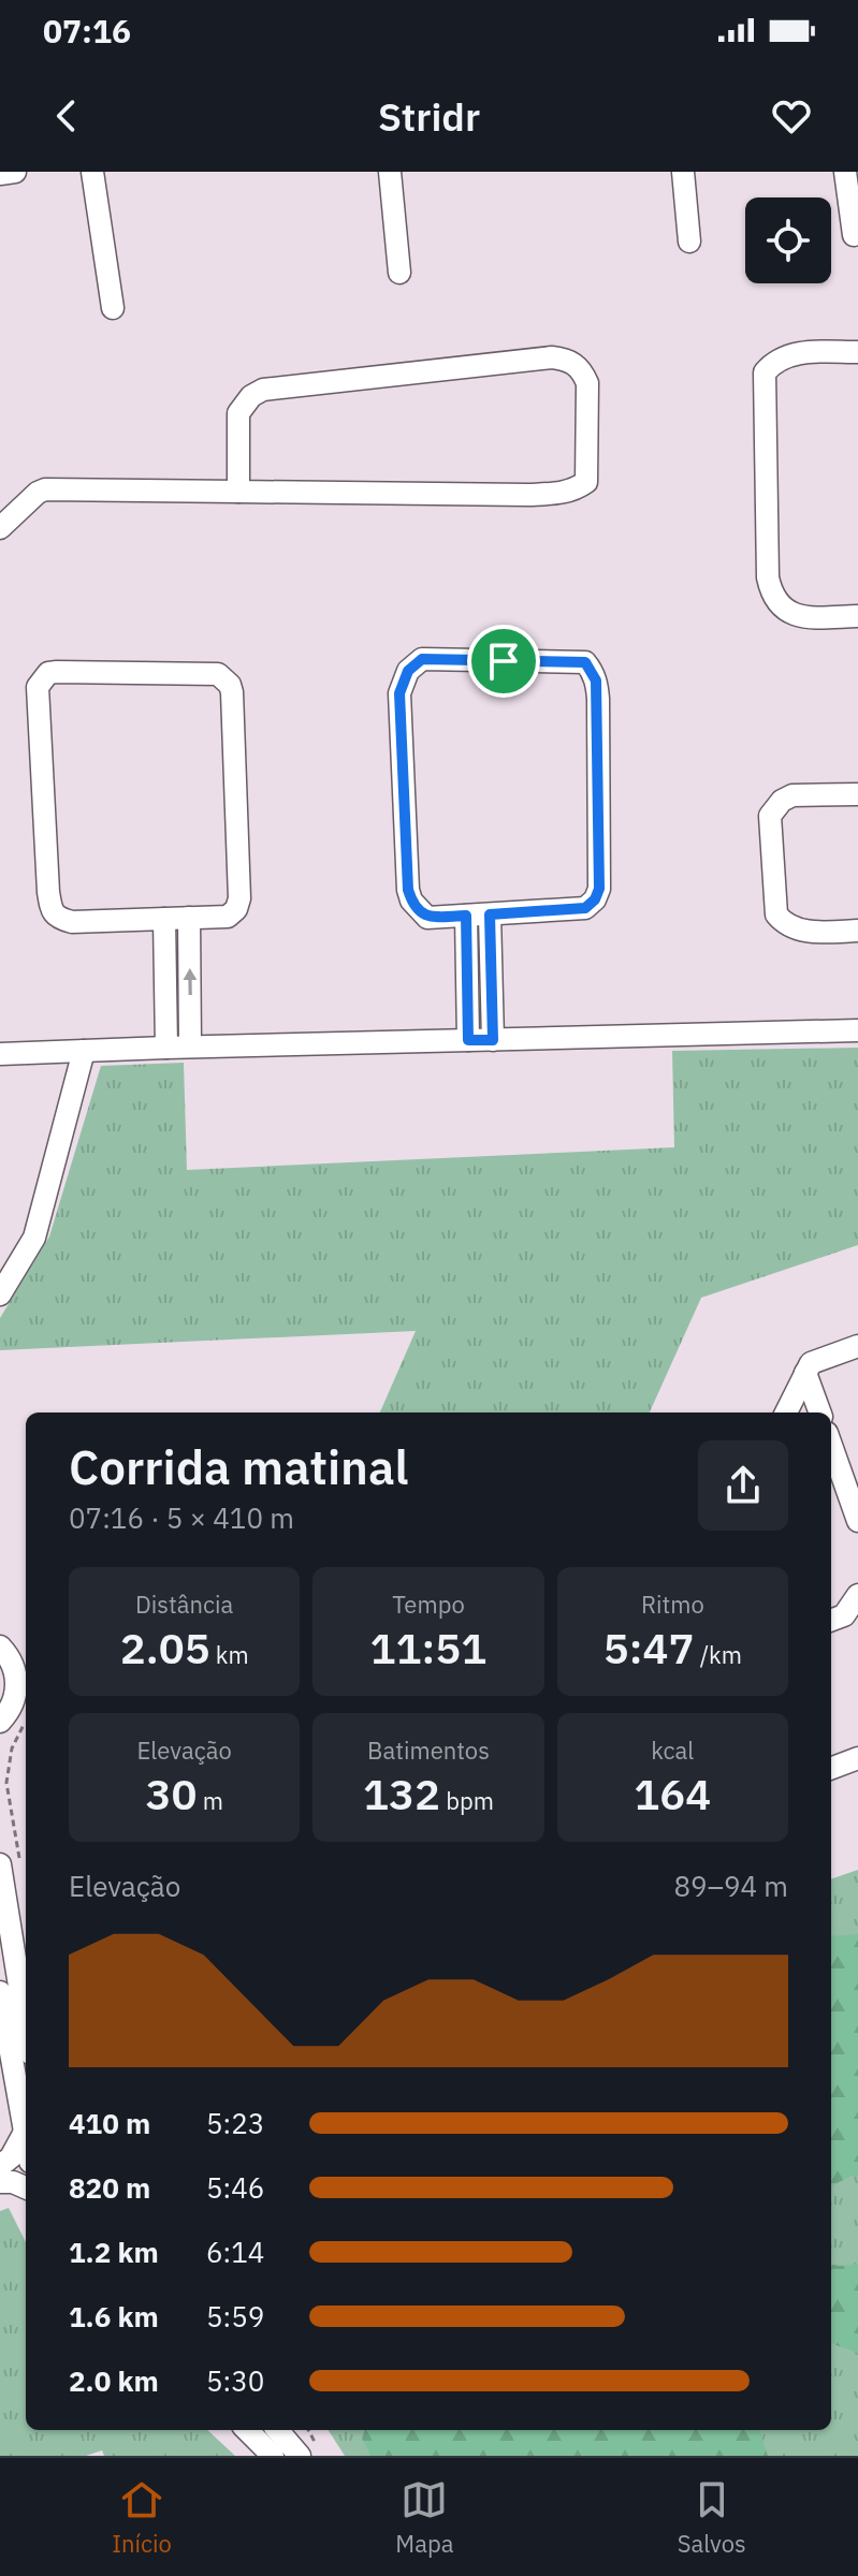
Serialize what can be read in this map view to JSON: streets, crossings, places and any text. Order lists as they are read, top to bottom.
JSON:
{
  "page": {
    "status": "07:16",
    "header": "Stridr",
    "heading": ["Corrida matinal", "07:16 · 5 × 410 m"],
    "stats": [
      ["Distância", "2.05 km"],
      ["Tempo", "11:51"],
      ["Ritmo", "5:47 /km"],
      ["Elevação", "30 m"],
      ["Batimentos", "132 bpm"],
      ["kcal", "164"]
    ],
    "chart": ["Elevação", "89–94 m"],
    "list": [
      {
        "name": "410 m",
        "note": "5:23"
      },
      {
        "name": "820 m",
        "note": "5:46"
      },
      {
        "name": "1.2 km",
        "note": "6:14"
      },
      {
        "name": "1.6 km",
        "note": "5:59"
      },
      {
        "name": "2.0 km",
        "note": "5:30"
      }
    ],
    "tabs": ["Início", "Mapa", "Salvos"]
  }
}
